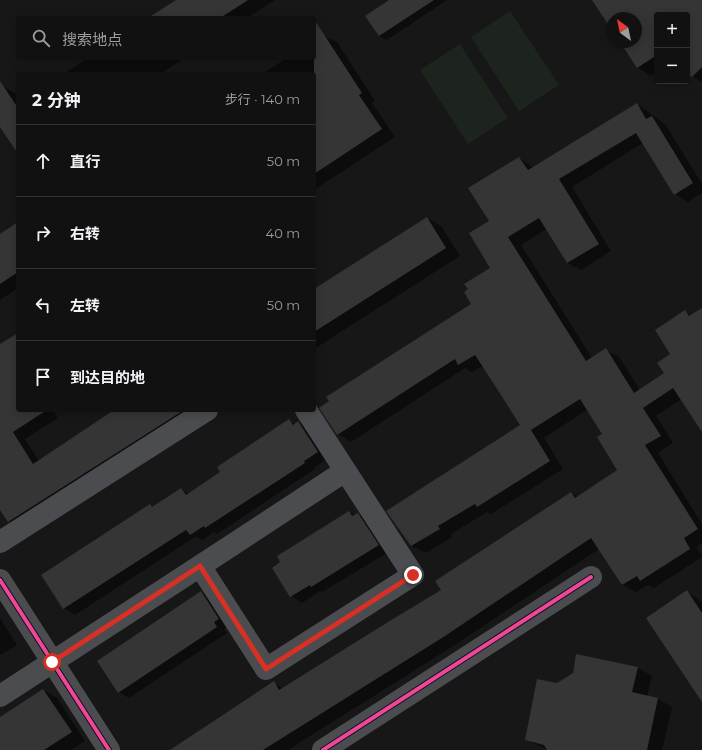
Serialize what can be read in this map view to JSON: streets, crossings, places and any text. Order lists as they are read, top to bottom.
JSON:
{
  "north": "top left",
  "page": {
    "map_buttons": ["+", "−"],
    "search": "搜索地点",
    "heading": ["2 分钟", "步行 · 140 m"],
    "list": [
      ["直行", "50 m"],
      ["右转", "40 m"],
      ["左转", "50 m"],
      "到达目的地"
    ]
  }
}
